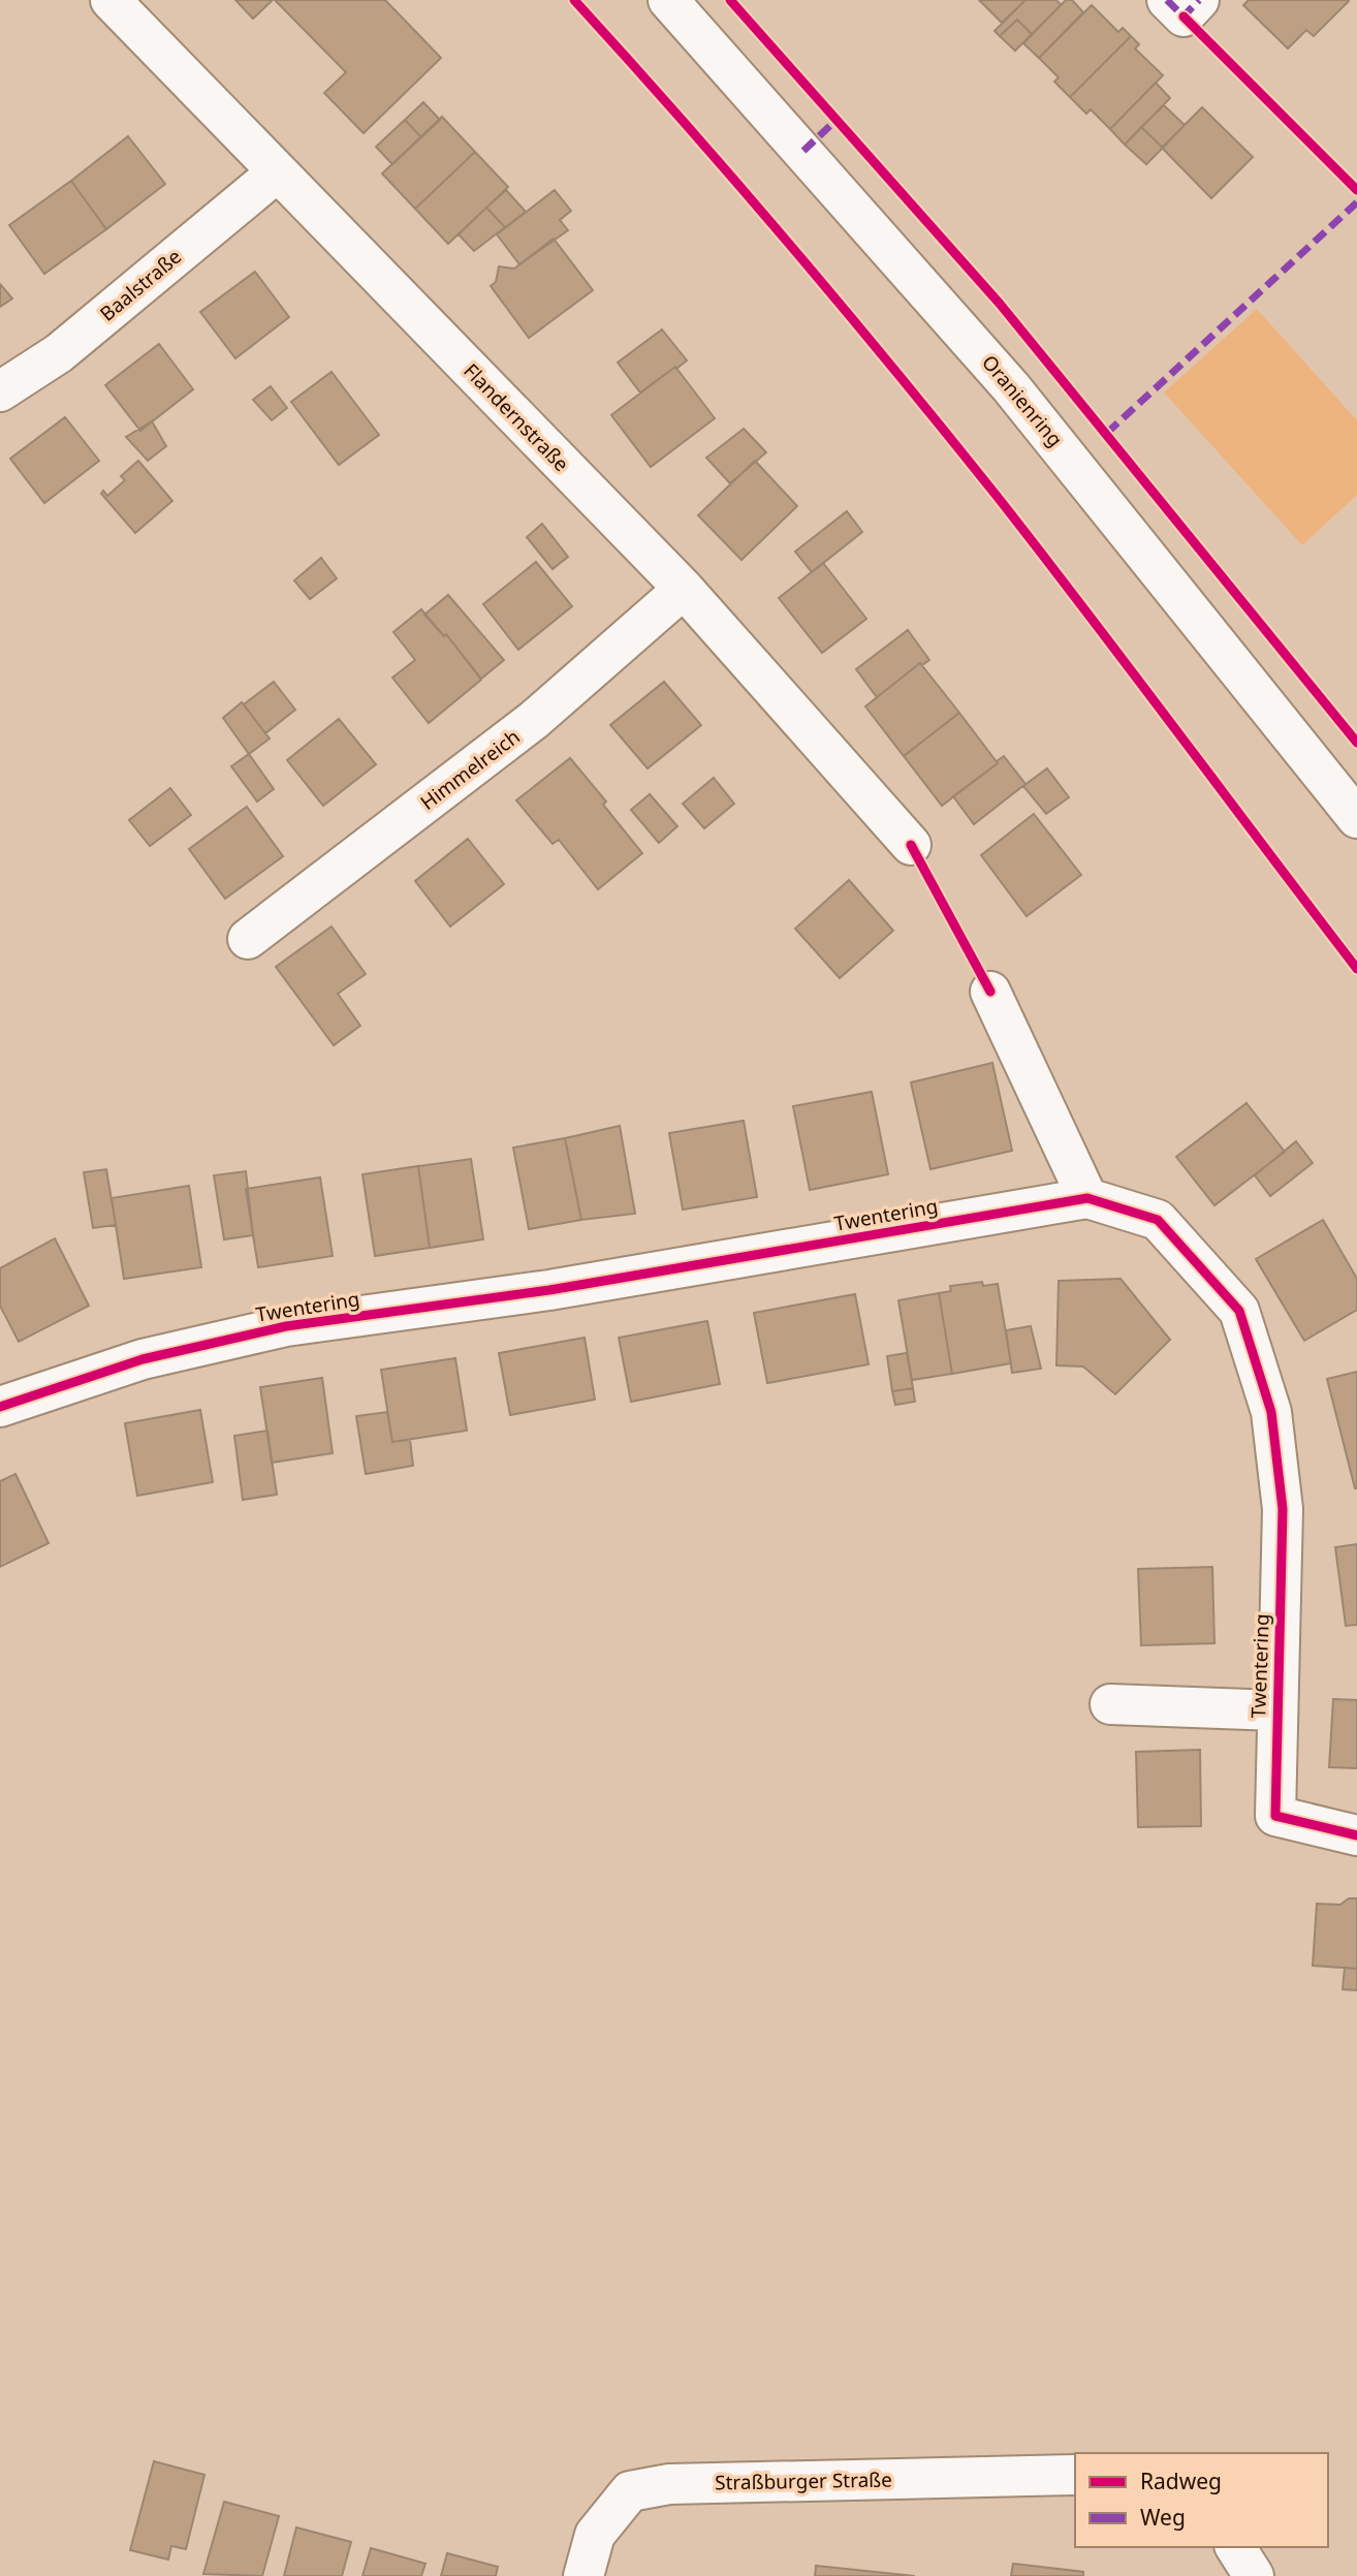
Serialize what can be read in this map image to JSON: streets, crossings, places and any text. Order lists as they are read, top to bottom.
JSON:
{
  "streets": {
    "street": [
      "Baalstraße",
      "Oranienring",
      "Flandernstraße",
      "Himmelreich",
      "Twentering",
      "Straßburger Straße"
    ]
  },
  "crossings": [
    ["Baalstraße", "Flandernstraße"],
    ["Flandernstraße", "Himmelreich"]
  ],
  "legend": ["Radweg", "Weg"]
}
